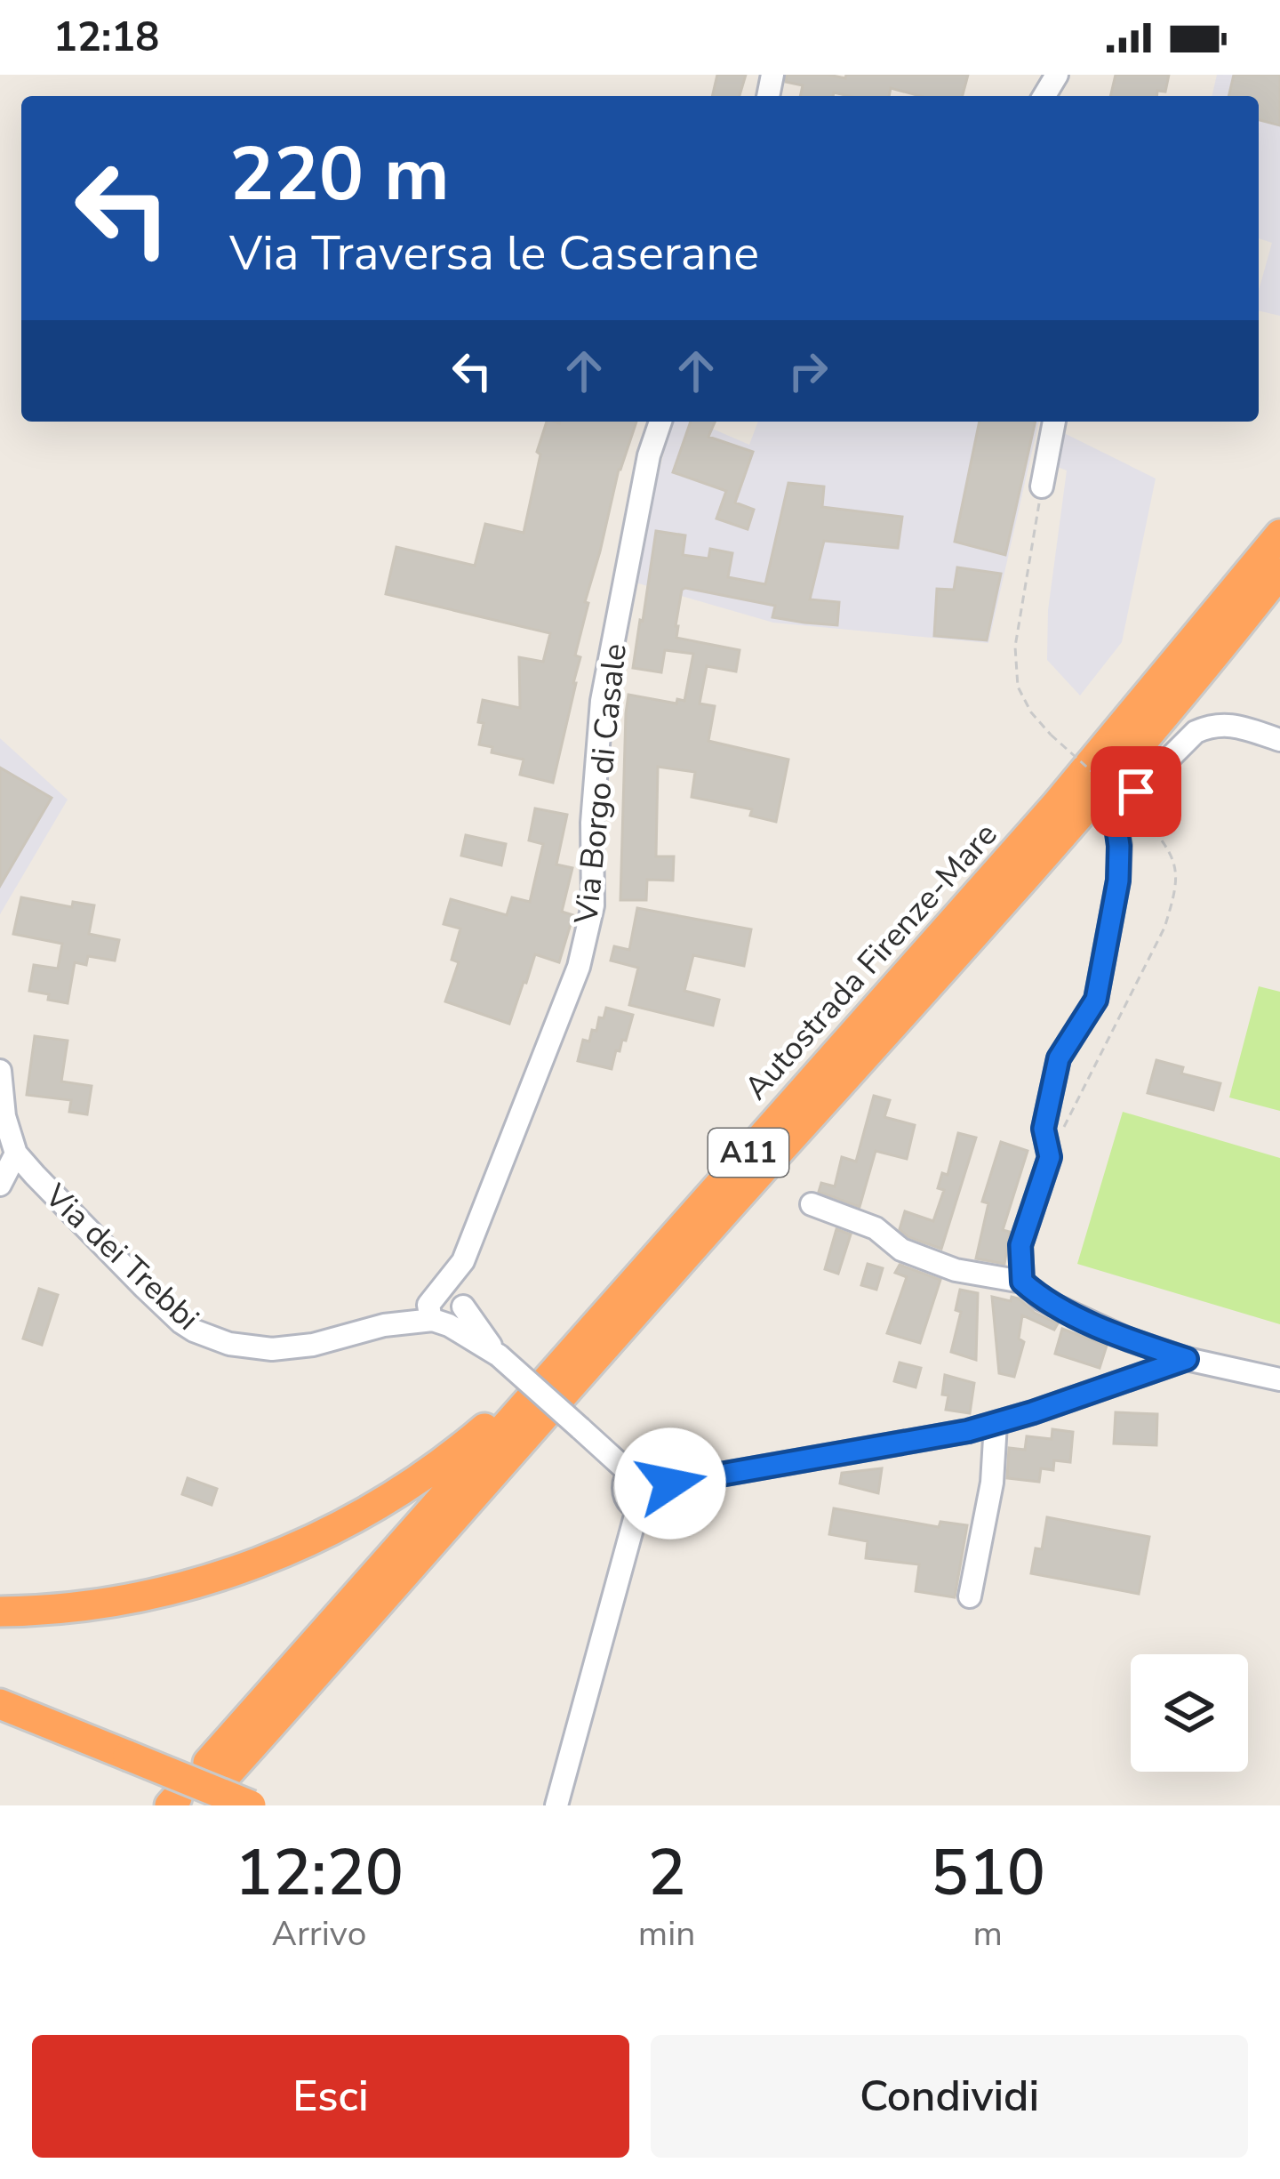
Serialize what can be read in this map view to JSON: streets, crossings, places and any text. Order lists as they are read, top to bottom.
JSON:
{
  "streets": {
    "highway": ["Autostrada Firenze-Mare", "A11"],
    "street": ["Via Borgo di Casale", "Via dei Trebbi"]
  },
  "crossings": [
    ["Via Borgo di Casale", "Via dei Trebbi"]
  ],
  "page": {
    "status": "12:18",
    "turn": ["220 m", "Via Traversa le Caserane"],
    "eta": [
      "12:20",
      "Arrivo",
      "2",
      "min",
      "510",
      "m"
    ],
    "buttons": ["Esci", "Condividi"]
  }
}
